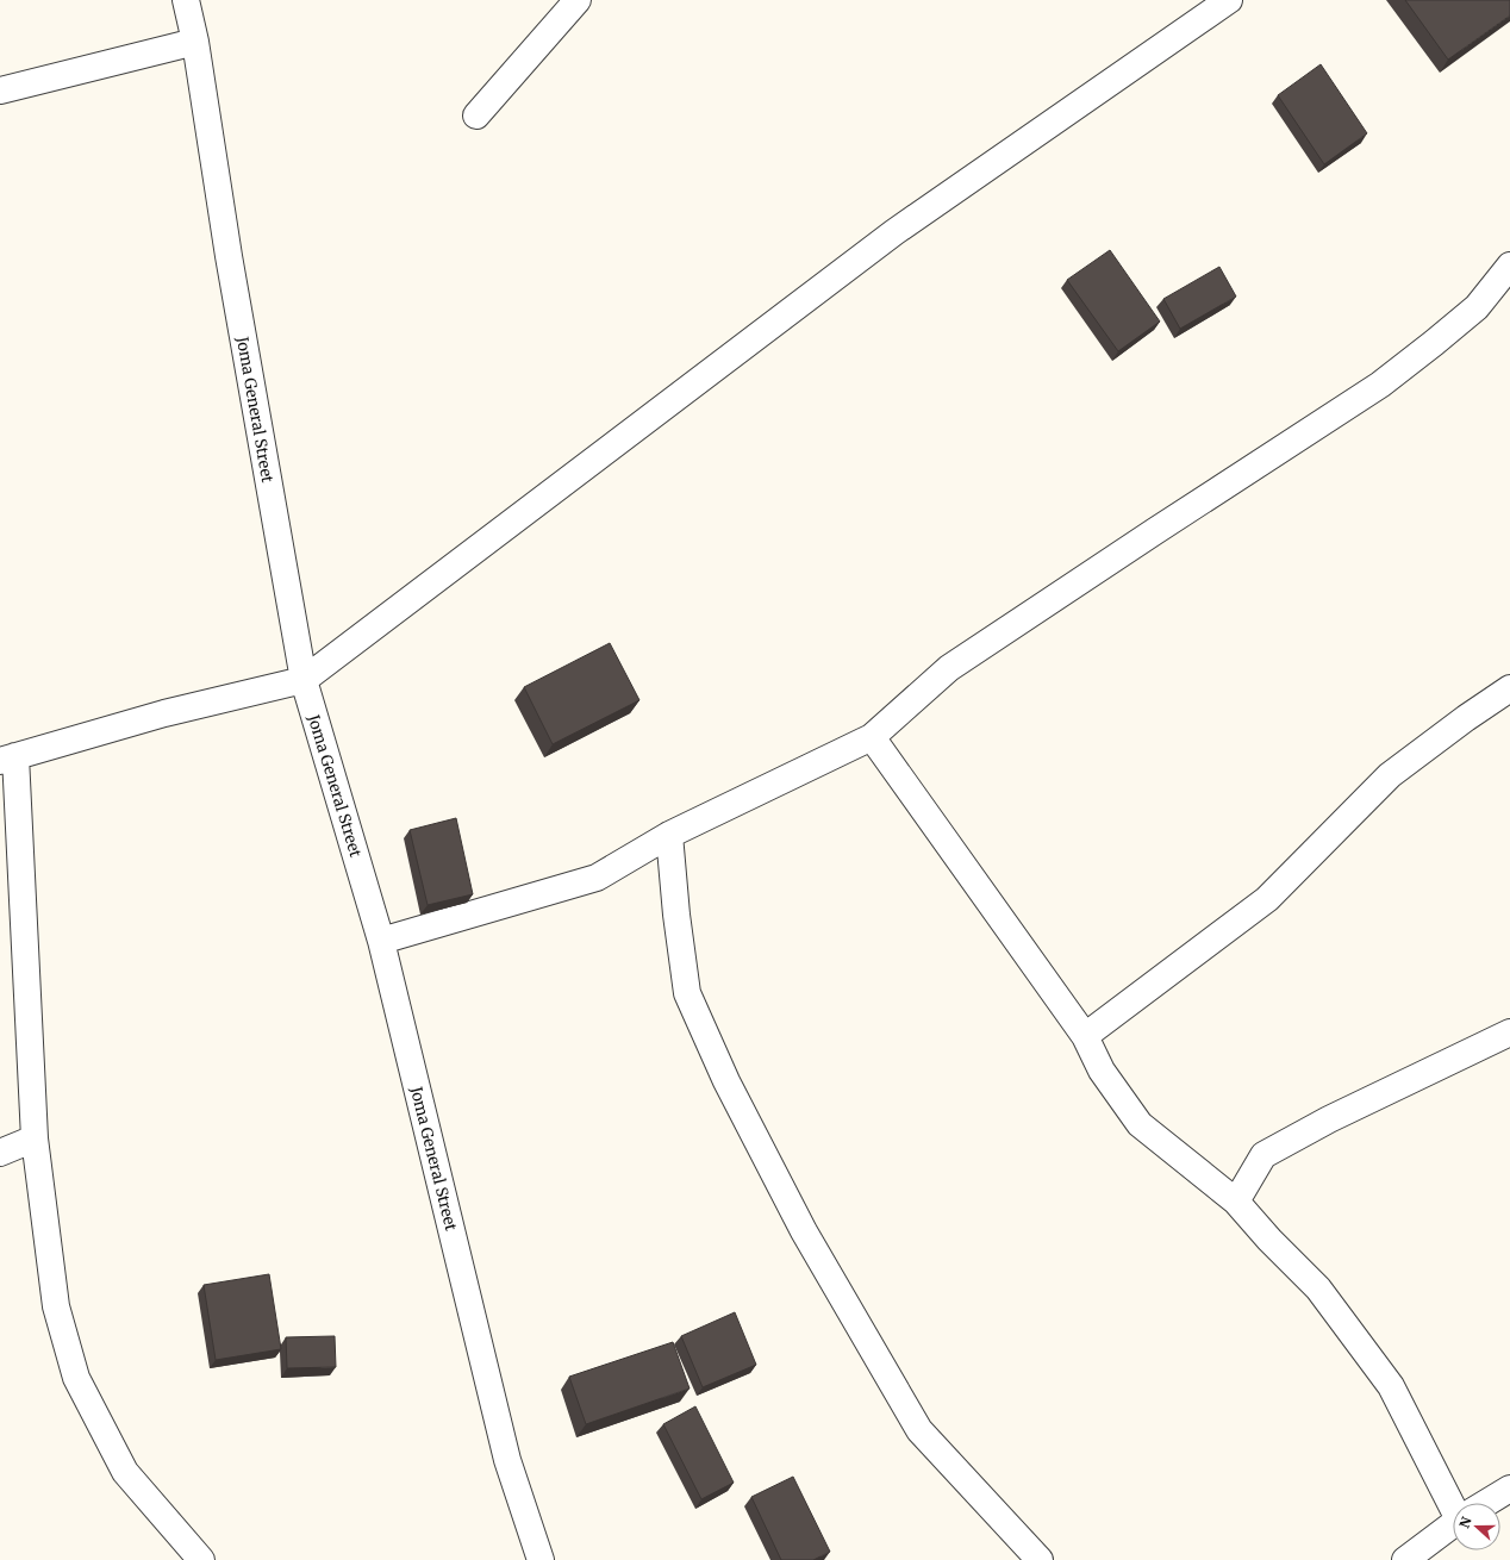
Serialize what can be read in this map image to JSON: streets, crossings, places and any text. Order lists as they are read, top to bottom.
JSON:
{
  "streets": {
    "street": ["Joma General Street"]
  },
  "north": "left"
}
